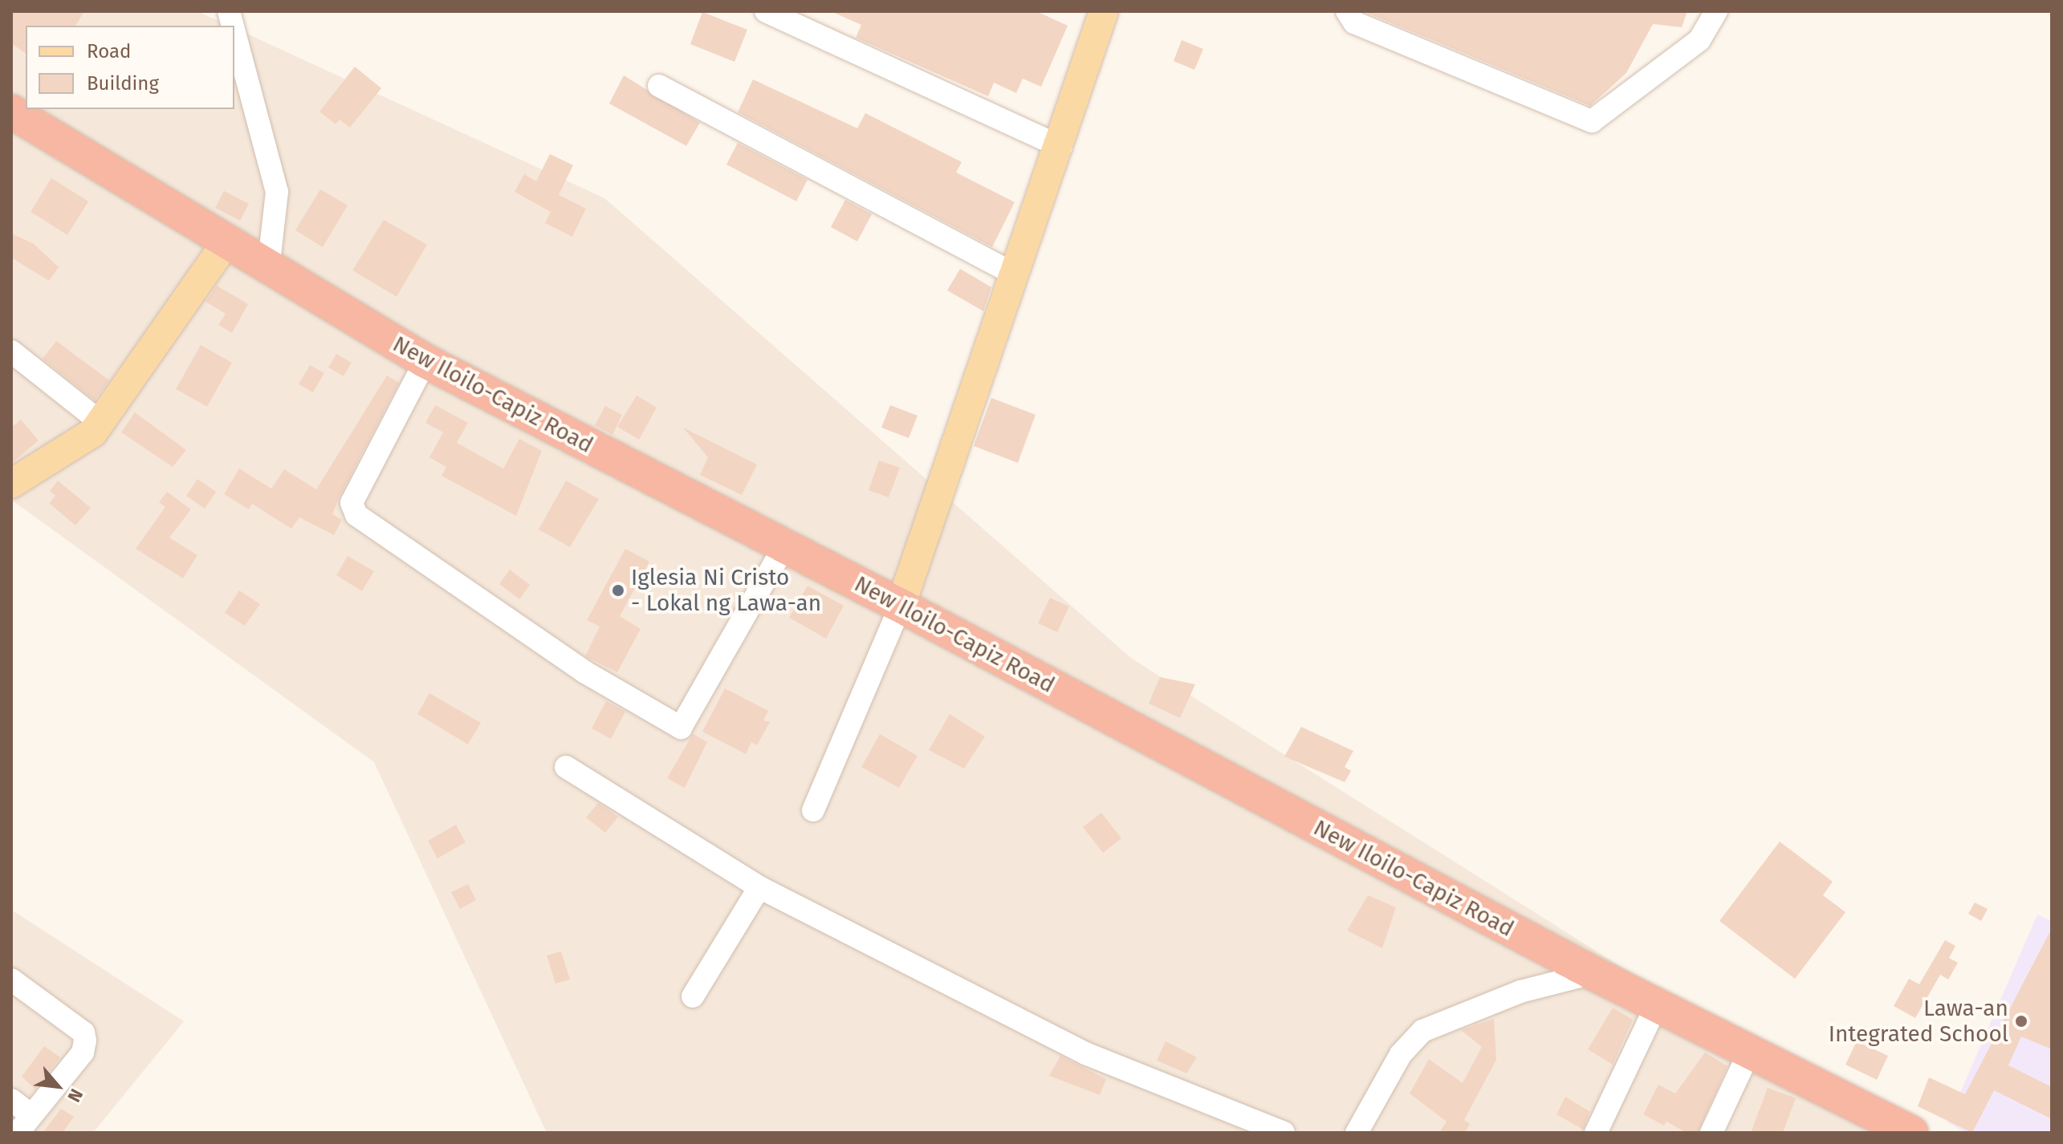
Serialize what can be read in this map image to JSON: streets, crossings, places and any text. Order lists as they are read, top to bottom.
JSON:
{
  "streets": {
    "highway": ["New Iloilo-Capiz Road"]
  },
  "places": ["Iglesia Ni Cristo - Lokal ng Lawa-an", "Lawa-an Integrated School"],
  "legend": ["Road", "Building"],
  "north": "bottom right"
}
